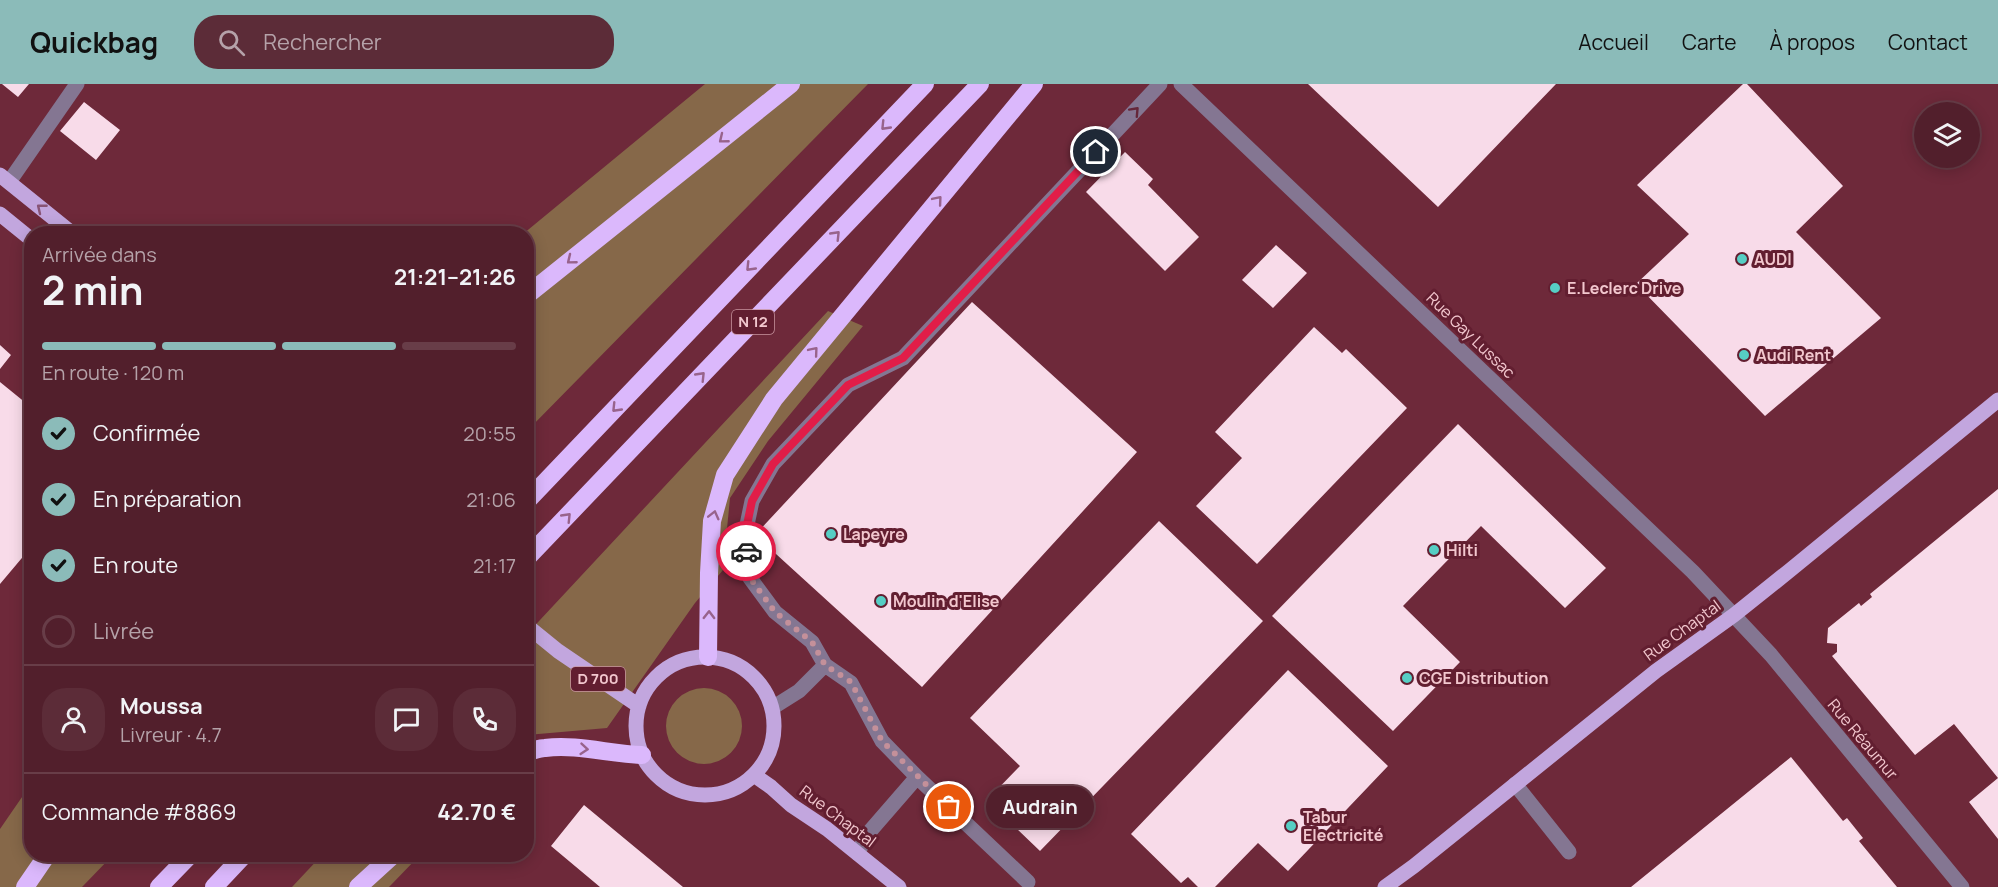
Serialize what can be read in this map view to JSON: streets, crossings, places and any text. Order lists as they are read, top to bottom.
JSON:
{
  "streets": {
    "highway": ["N 12"],
    "main road": ["Rue Chaptal", "D 700"],
    "street": ["Rue Gay Lussac", "Rue Réaumur"]
  },
  "crossings": [
    ["Rue Gay Lussac", "Rue Chaptal"],
    ["Rue Gay Lussac", "Rue Réaumur"],
    ["Rue Chaptal", "D 700"],
    ["Rue Chaptal", "Rue Réaumur"]
  ],
  "places": [
    "AUDI",
    "E.Leclerc Drive",
    "Audi Rent",
    "Lapeyre",
    "Hilti",
    "Moulin d'Elise",
    "CGE Distribution",
    "Audrain",
    "Tabur Electricité"
  ],
  "page": {
    "header": "Quickbag",
    "search": "Rechercher",
    "nav": [
      "Accueil",
      "Carte",
      "À propos",
      "Contact"
    ],
    "heading": ["2 min", "Arrivée dans", "21:21–21:26"],
    "panel": [
      "Moussa",
      "Livreur · 4.7",
      "Commande #8869",
      "42.70 €"
    ],
    "bar": "En route · 120 m",
    "list": [
      ["Confirmée", "20:55"],
      ["En préparation", "21:06"],
      ["En route", "21:17"],
      "Livrée"
    ],
    "bubble": "Audrain"
  }
}
